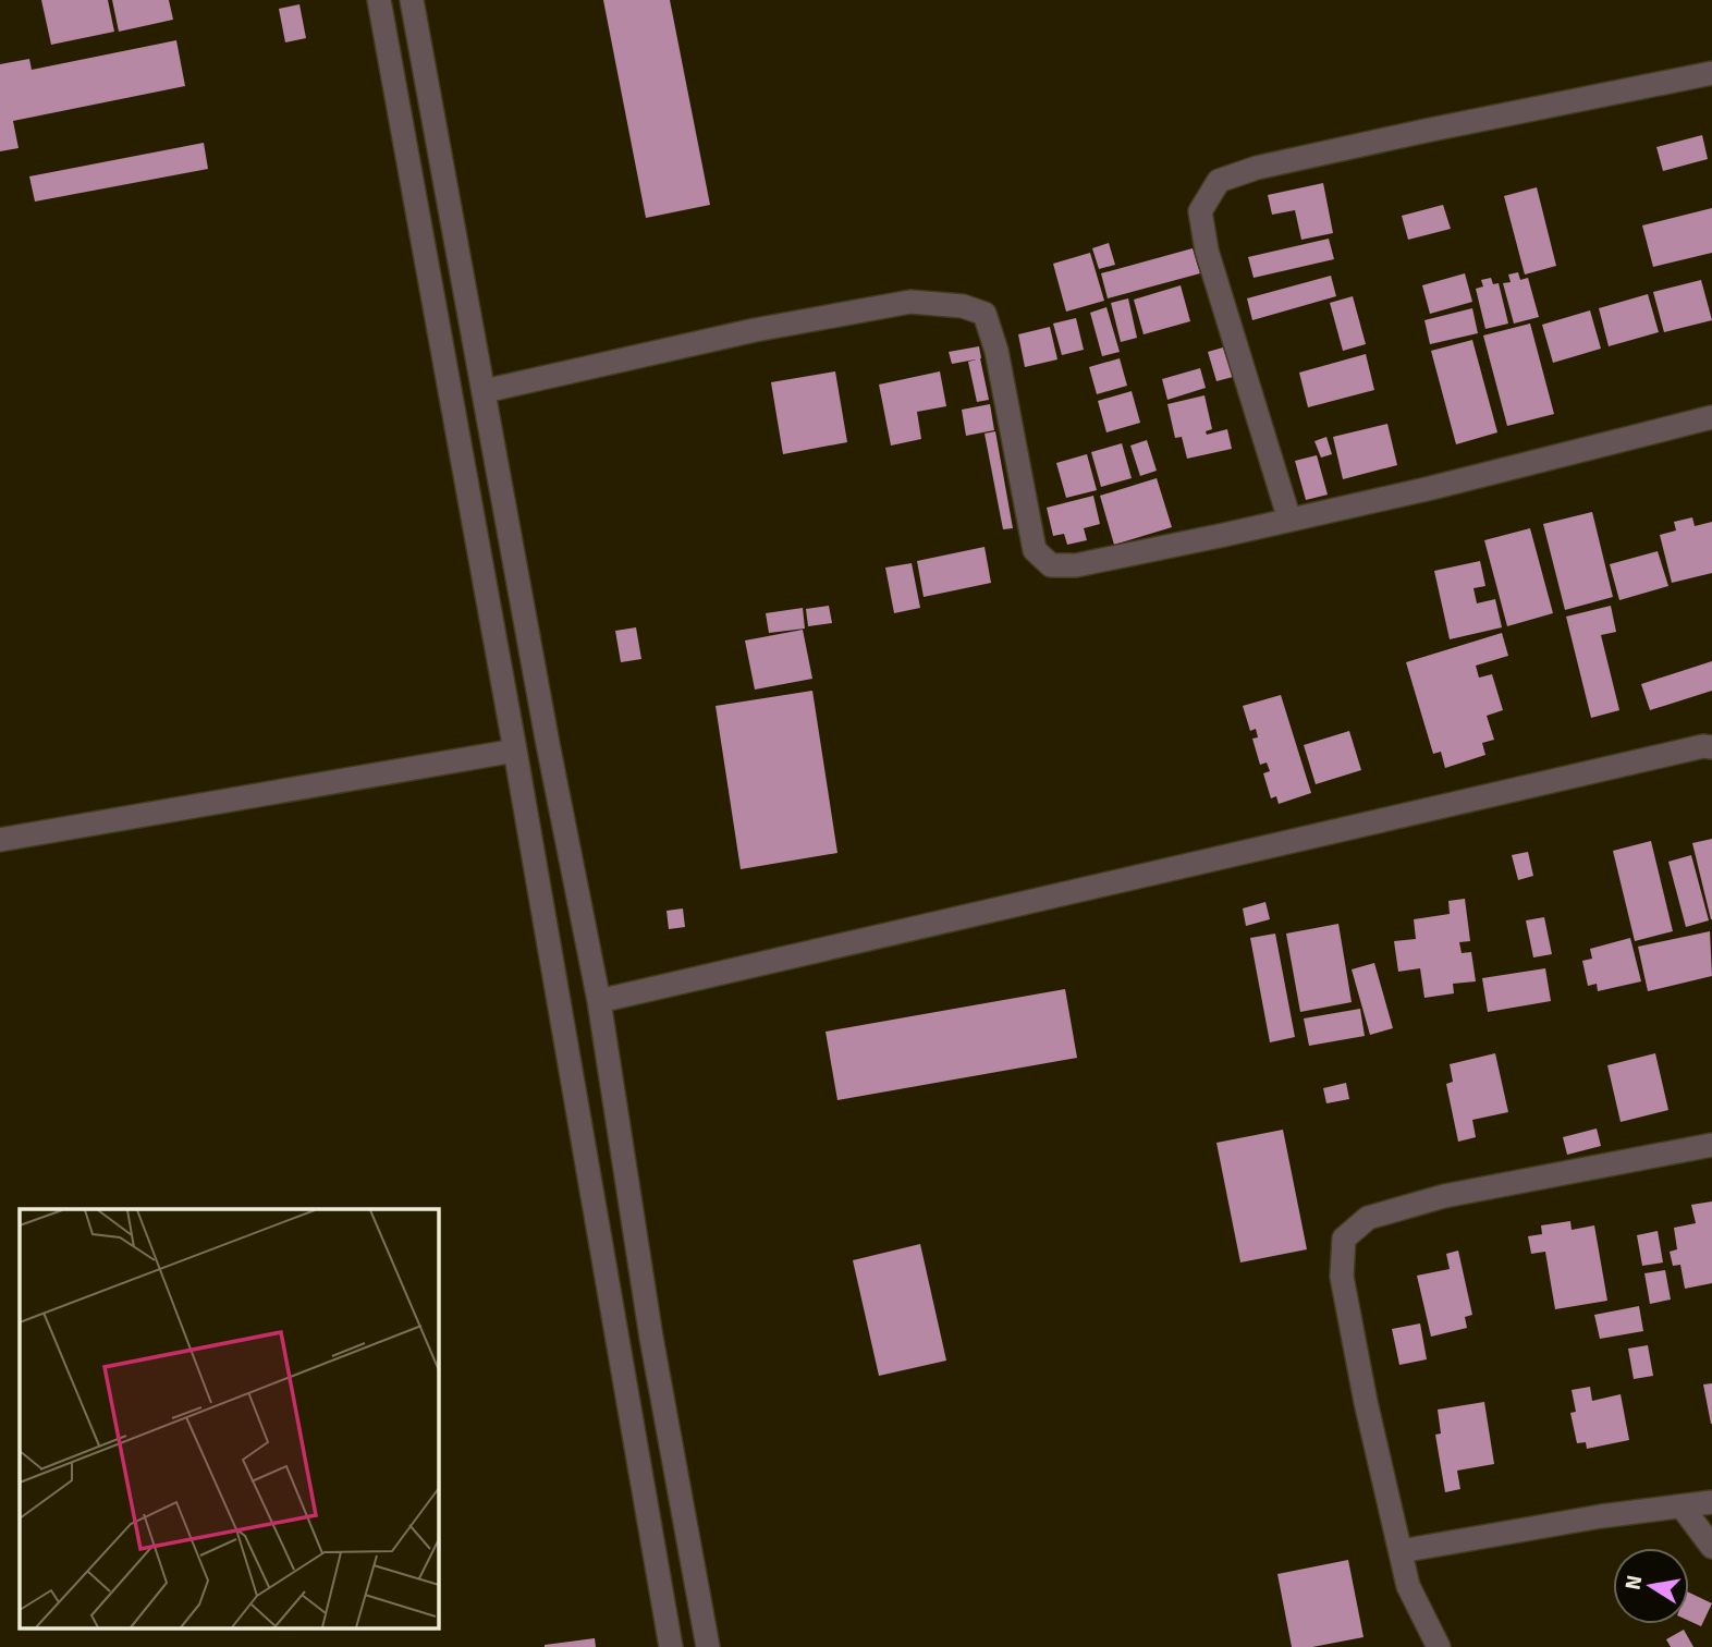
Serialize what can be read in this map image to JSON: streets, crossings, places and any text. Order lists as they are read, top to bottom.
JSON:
{
  "north": "left"
}
